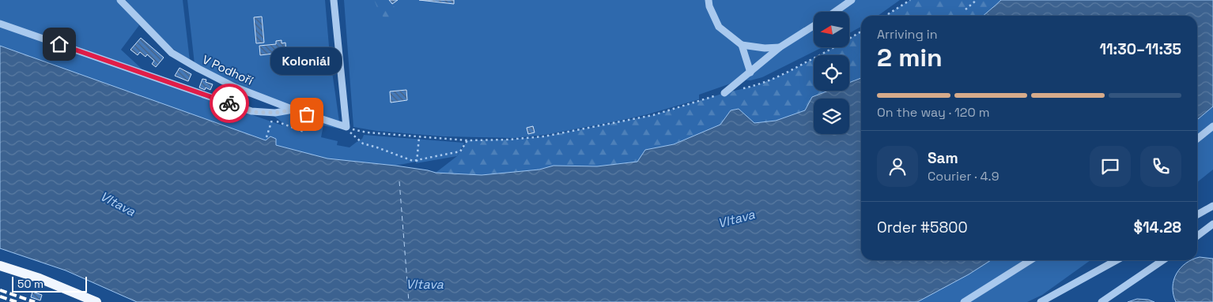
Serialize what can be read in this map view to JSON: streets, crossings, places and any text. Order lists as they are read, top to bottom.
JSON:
{
  "streets": {
    "street": ["V Podhoří"]
  },
  "water": ["Vltava"],
  "places": ["Koloniál"],
  "scale_bar": "50 m",
  "north": "left",
  "page": {
    "heading": ["2 min", "Arriving in", "11:30–11:35"],
    "panel": [
      "Sam",
      "Courier · 4.9",
      "Order #5800",
      "$14.28"
    ],
    "bubble": "Koloniál",
    "bar": "On the way · 120 m",
    "scale": "50 m"
  }
}
